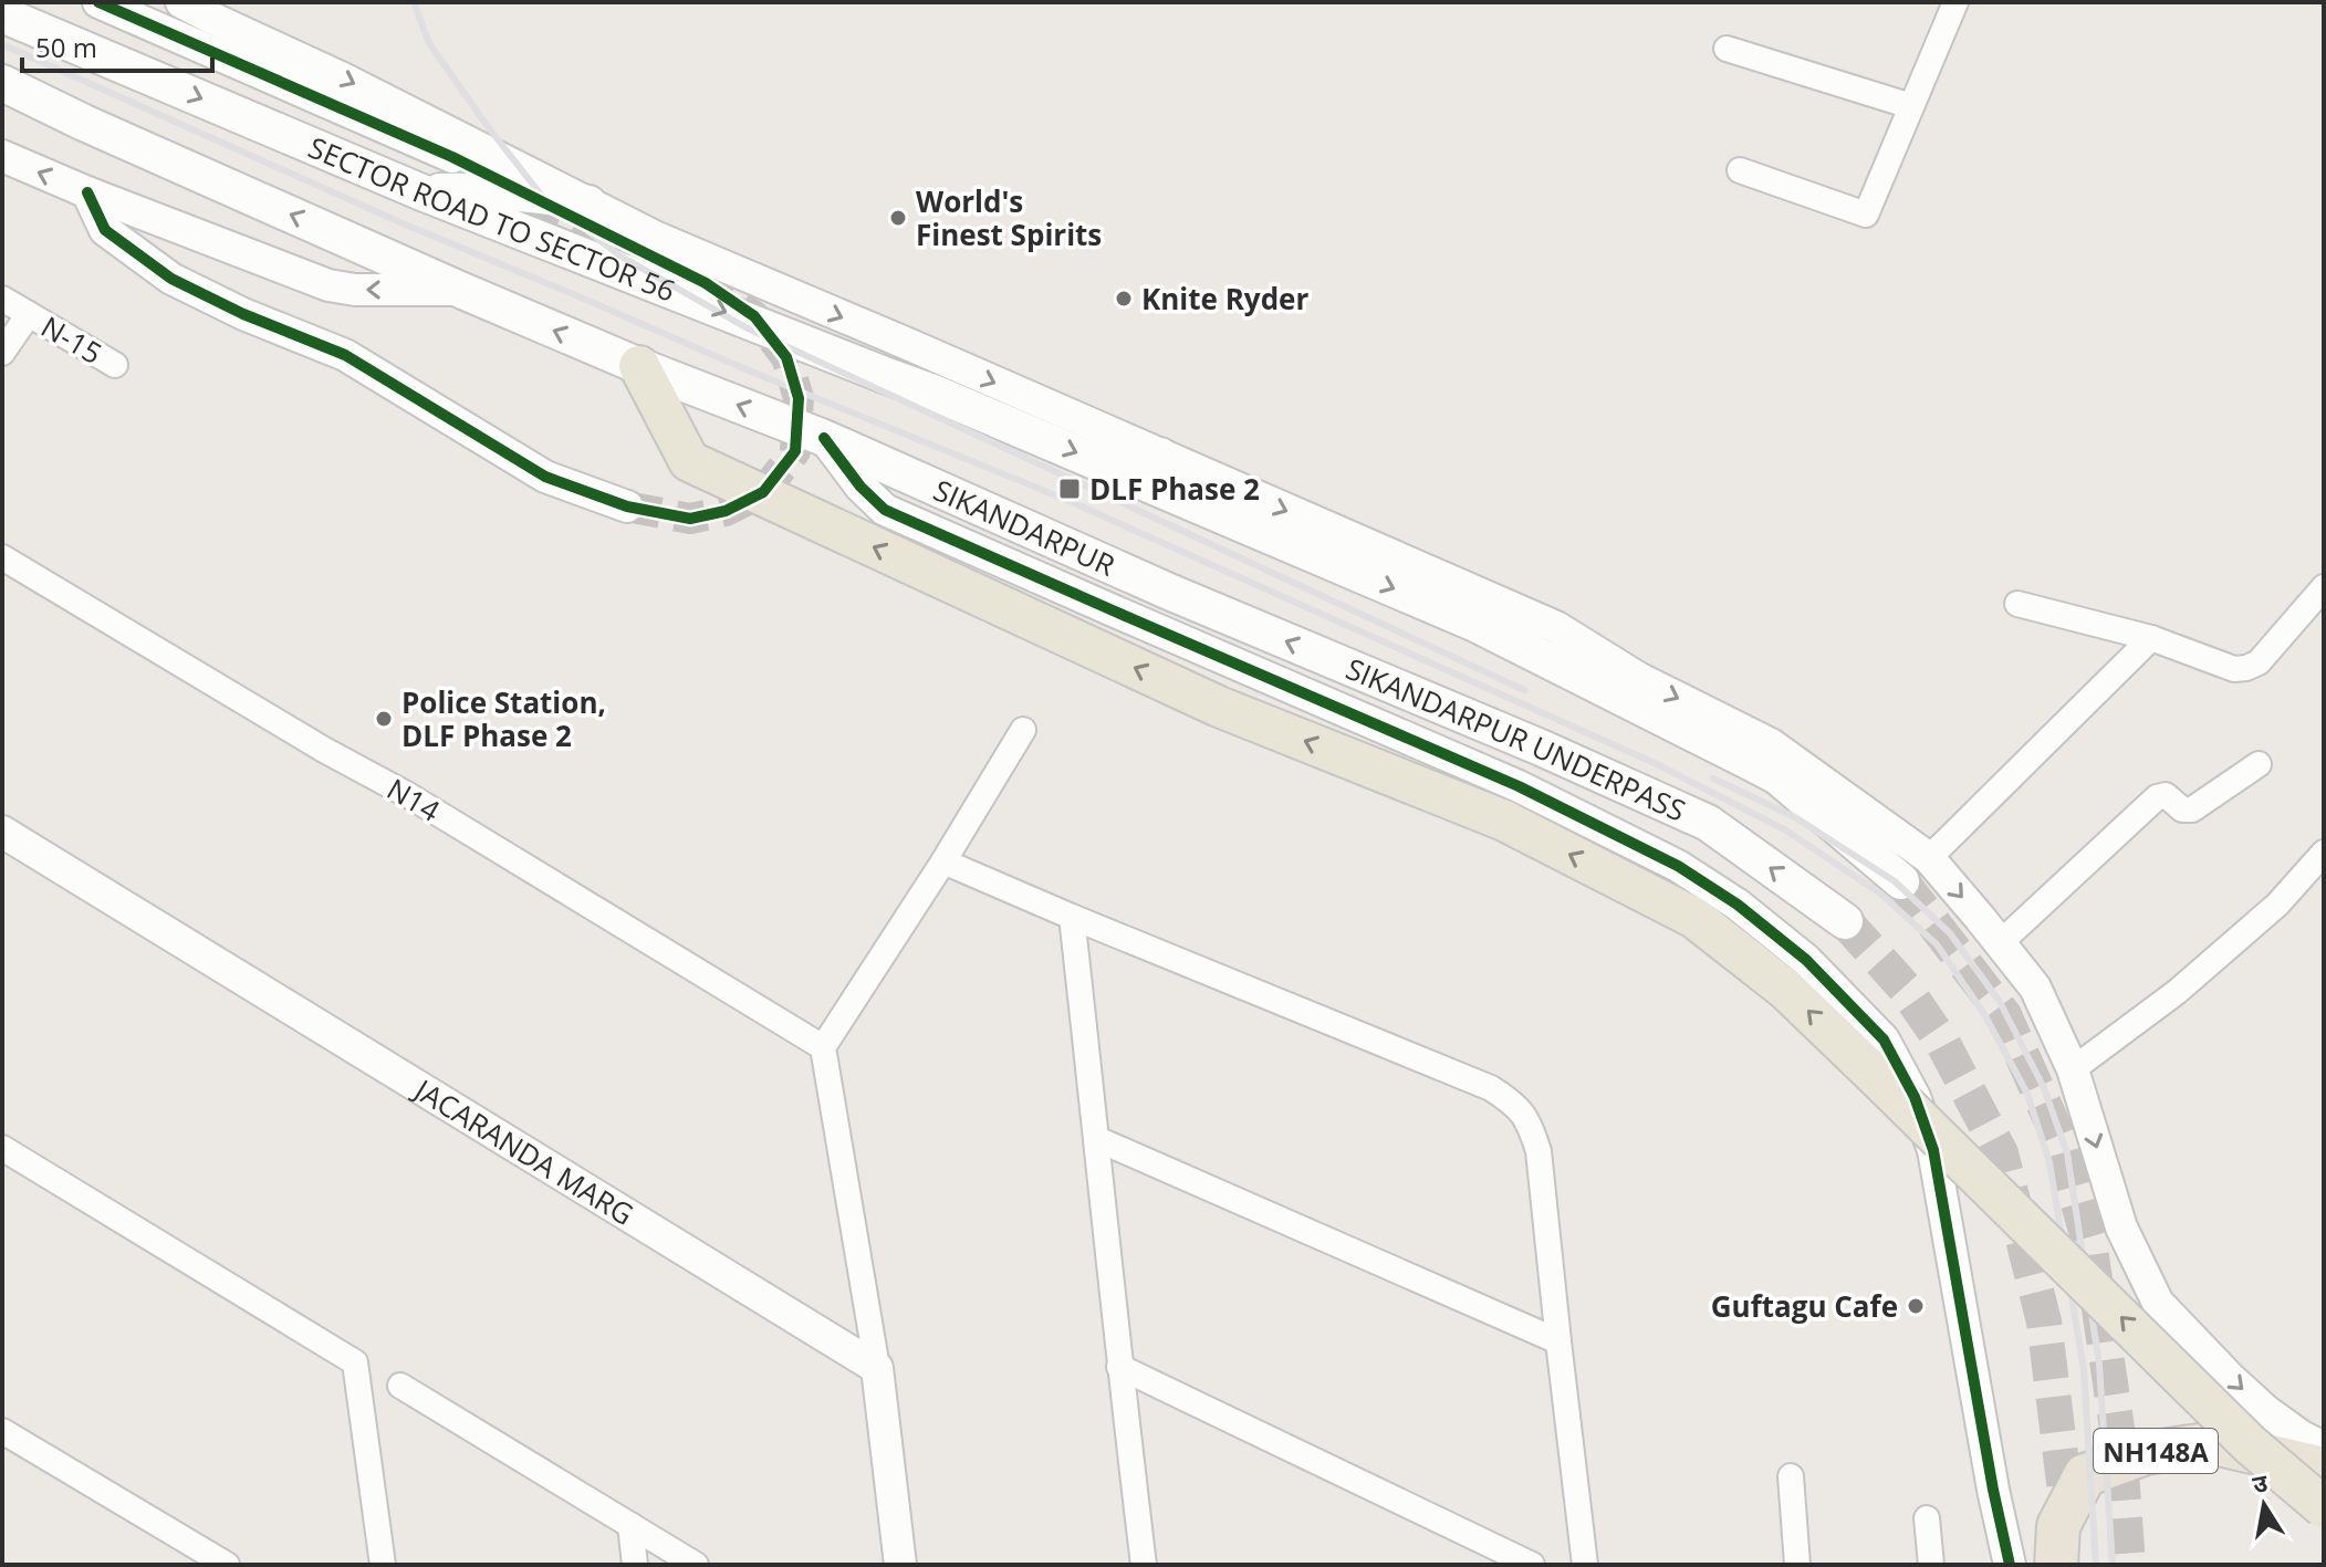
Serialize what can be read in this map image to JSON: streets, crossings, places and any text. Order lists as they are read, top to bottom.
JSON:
{
  "streets": {
    "highway": ["NH148A"],
    "main road": ["SECTOR ROAD TO SECTOR 56", "SIKANDARPUR", "SIKANDARPUR UNDERPASS"],
    "street": ["N-15", "N14", "JACARANDA MARG"]
  },
  "crossings": [
    ["SIKANDARPUR", "SIKANDARPUR UNDERPASS"]
  ],
  "places": {
    "other": [
      "World's Finest Spirits",
      "Knite Ryder",
      "Police Station, DLF Phase 2",
      "Guftagu Cafe"
    ],
    "transit": ["DLF Phase 2"]
  },
  "scale_bar": "50 m",
  "north": "top"
}
